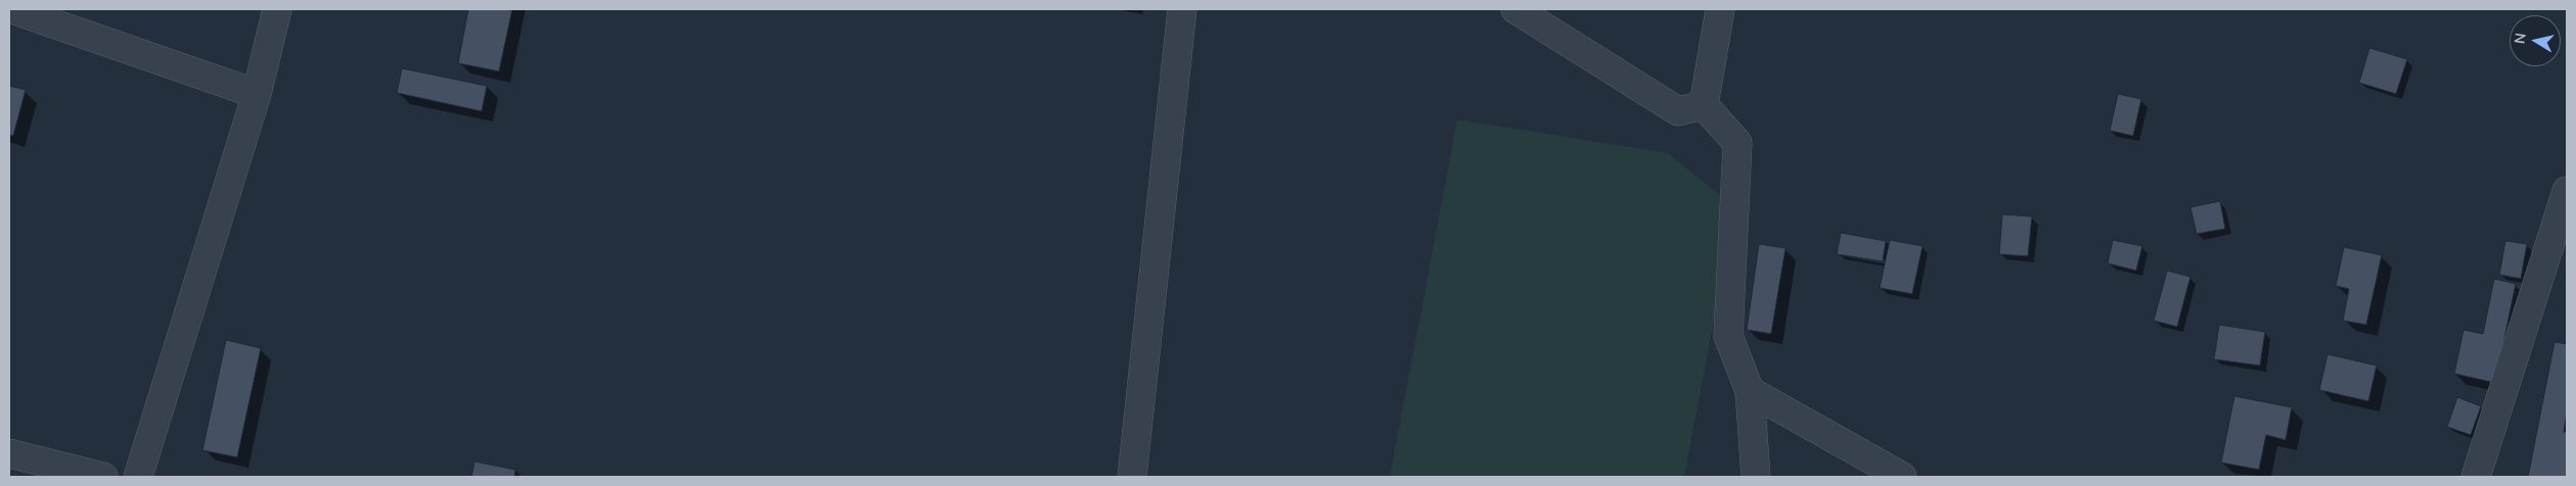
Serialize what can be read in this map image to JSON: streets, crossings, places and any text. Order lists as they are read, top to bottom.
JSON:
{
  "north": "left"
}
